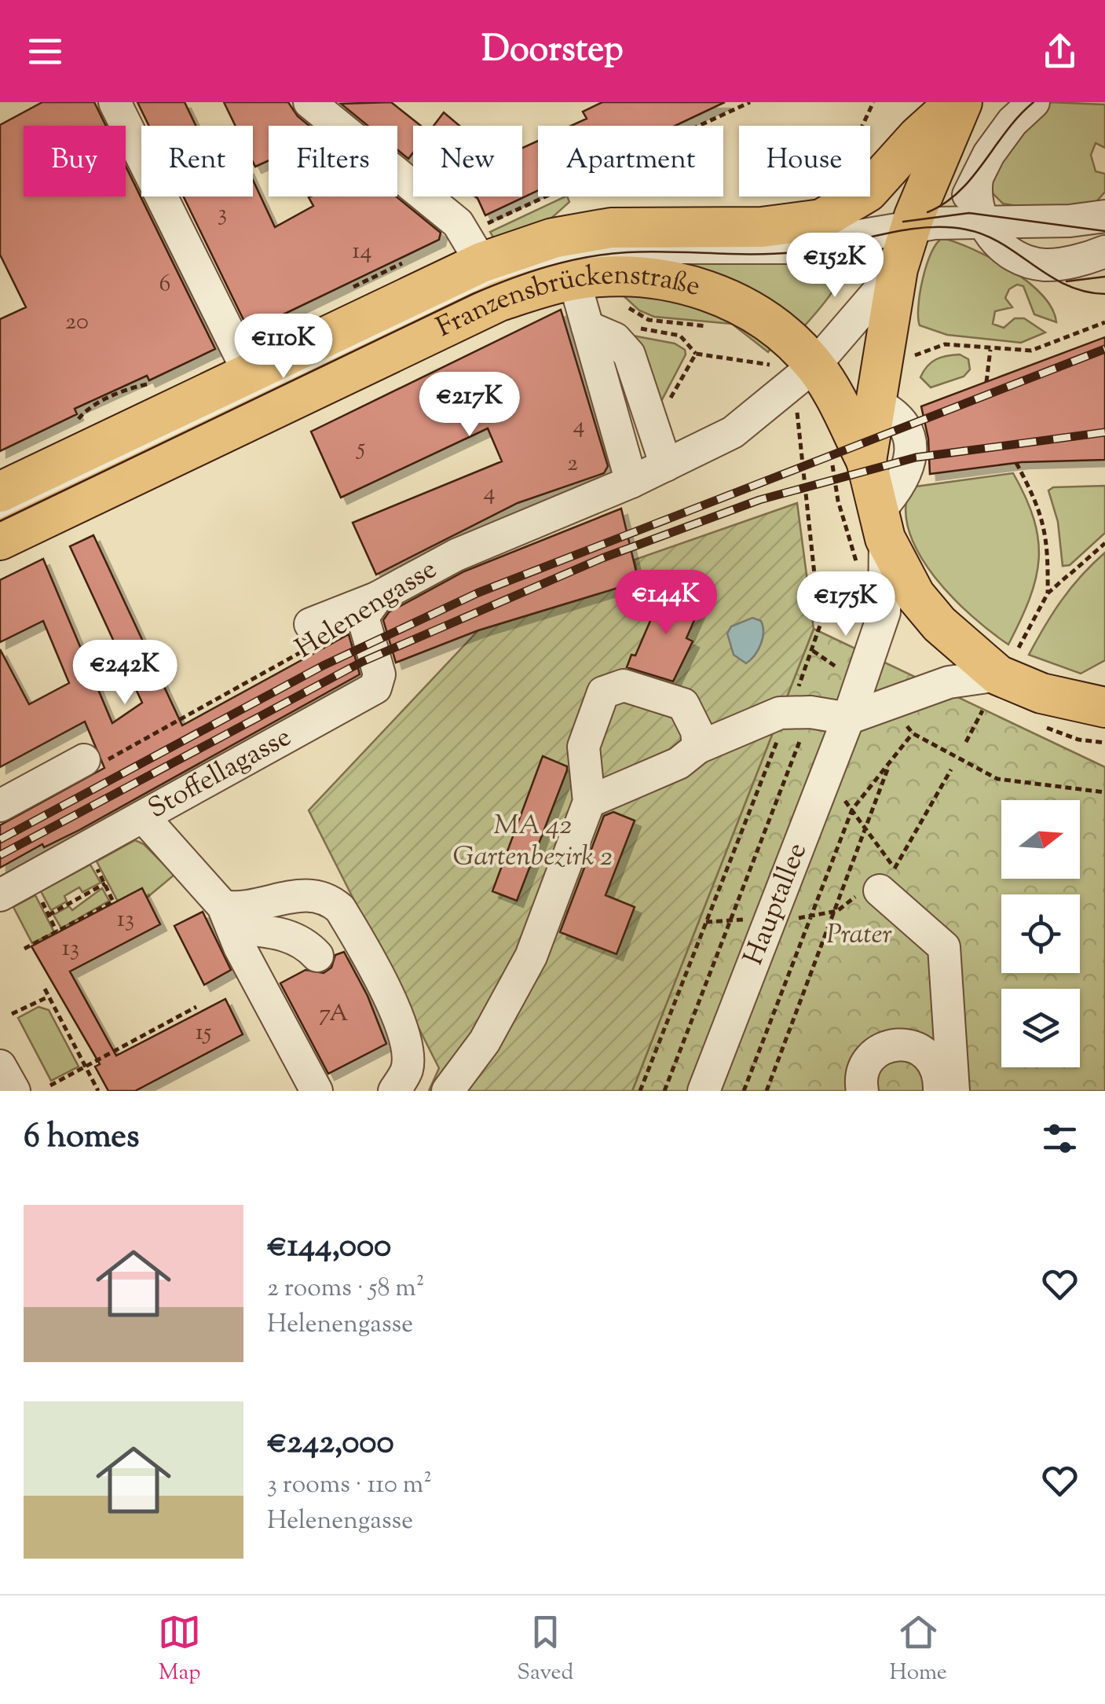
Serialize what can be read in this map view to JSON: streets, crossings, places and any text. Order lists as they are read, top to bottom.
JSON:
{
  "streets": {
    "main road": ["Franzensbrückenstraße"],
    "street": ["Helenengasse", "Stoffellagasse", "Hauptallee"]
  },
  "crossings": [
    ["Franzensbrückenstraße", "Helenengasse"],
    ["Helenengasse", "Stoffellagasse"]
  ],
  "parks": ["MA 42 Gartenbezirk 2", "Prater"],
  "house_numbers": [
    "3",
    "14",
    "6",
    "20",
    "4",
    "5",
    "2",
    "4",
    "13",
    "13",
    "7A",
    "15"
  ],
  "north": "right",
  "page": {
    "header": "Doorstep",
    "chip": [
      "Buy",
      "Rent",
      "Filters",
      "New",
      "Apartment",
      "House"
    ],
    "price": [
      "€152K",
      "€110K",
      "€217K",
      "€144K",
      "€175K",
      "€242K"
    ],
    "heading": "6 homes",
    "list": [
      {
        "name": "€144,000",
        "note": "2 rooms · 58 m² · Helenengasse"
      },
      {
        "name": "€242,000",
        "note": "3 rooms · 110 m² · Helenengasse"
      }
    ],
    "tabs": ["Map", "Saved", "Home"]
  }
}
